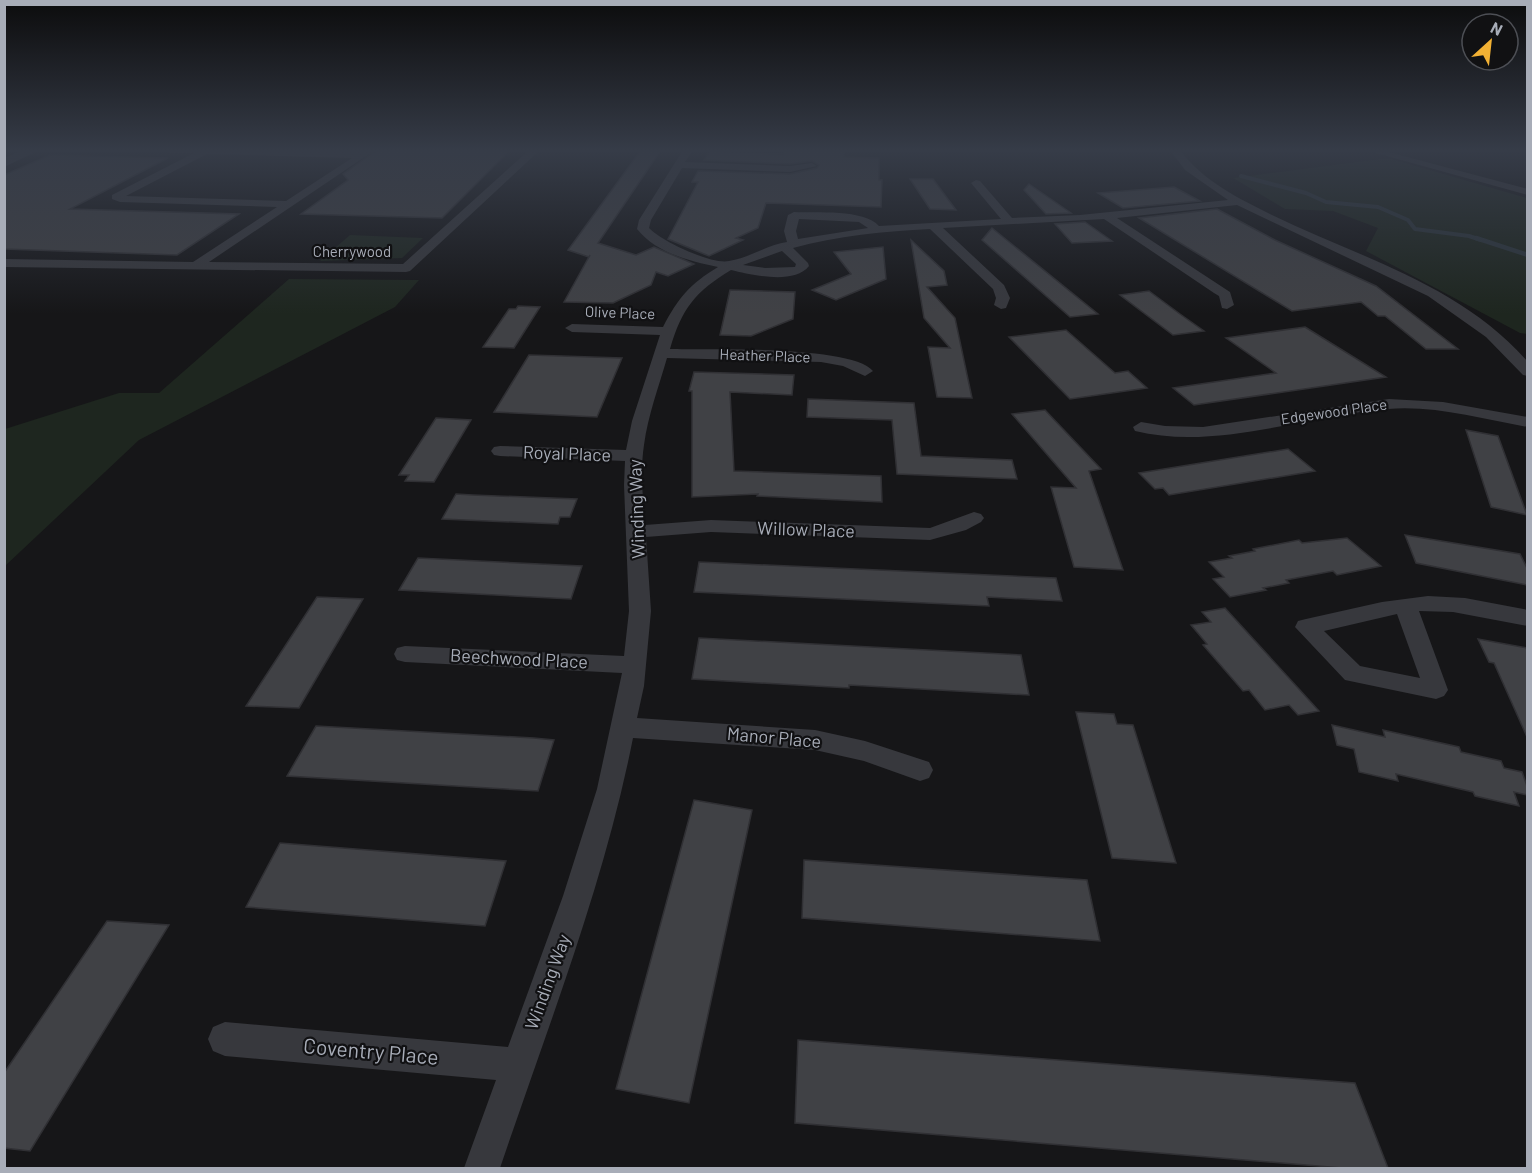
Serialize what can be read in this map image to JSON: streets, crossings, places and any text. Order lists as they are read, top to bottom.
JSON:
{
  "streets": {
    "street": [
      "Cherrywood",
      "Olive Place",
      "Heather Place",
      "Edgewood Place",
      "Royal Place",
      "Winding Way",
      "Willow Place",
      "Beechwood Place",
      "Manor Place",
      "Coventry Place"
    ]
  },
  "crossings": [
    ["Olive Place", "Winding Way"],
    ["Heather Place", "Winding Way"],
    ["Royal Place", "Winding Way"],
    ["Winding Way", "Willow Place"],
    ["Winding Way", "Beechwood Place"],
    ["Winding Way", "Manor Place"],
    ["Winding Way", "Coventry Place"]
  ],
  "north": "top right"
}
